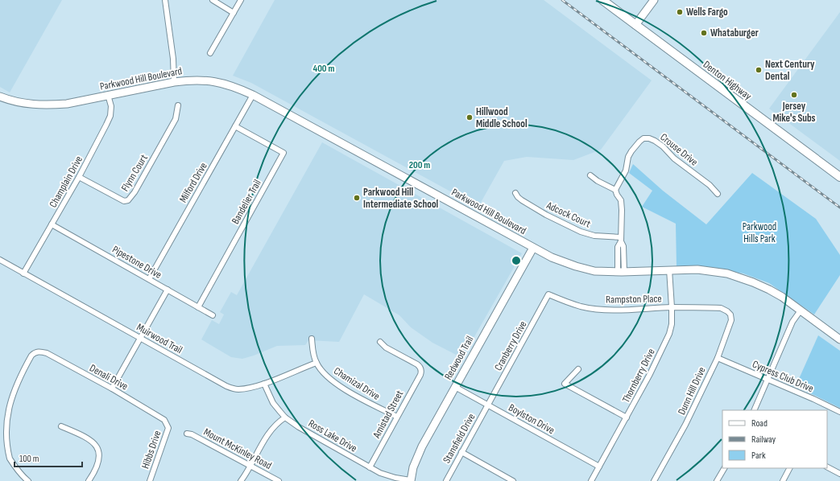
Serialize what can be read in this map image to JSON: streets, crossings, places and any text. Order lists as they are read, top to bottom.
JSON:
{
  "streets": {
    "main road": ["Denton Highway"],
    "street": [
      "Parkwood Hill Boulevard",
      "Crouse Drive",
      "Flynn Court",
      "Champlain Drive",
      "Milford Drive",
      "Bandelier Trail",
      "Adcock Court",
      "Pipestone Drive",
      "Rampston Place",
      "Muirwood Trail",
      "Cranberry Drive",
      "Redwood Trail",
      "Thornberry Drive",
      "Cypress Club Drive",
      "Denali Drive",
      "Chamizal Drive",
      "Dunn Hill Drive",
      "Amistad Street",
      "Boylston Drive",
      "Ross Lake Drive",
      "Stansfield Drive",
      "Mount McKinley Road",
      "Hibbs Drive"
    ]
  },
  "crossings": [
    ["Parkwood Hill Boulevard", "Champlain Drive"],
    ["Parkwood Hill Boulevard", "Milford Drive"],
    ["Parkwood Hill Boulevard", "Redwood Trail"],
    ["Parkwood Hill Boulevard", "Thornberry Drive"],
    ["Flynn Court", "Champlain Drive"],
    ["Champlain Drive", "Pipestone Drive"],
    ["Champlain Drive", "Muirwood Trail"],
    ["Milford Drive", "Bandelier Trail"],
    ["Milford Drive", "Pipestone Drive"],
    ["Bandelier Trail", "Pipestone Drive"],
    ["Rampston Place", "Cranberry Drive"],
    ["Rampston Place", "Thornberry Drive"],
    ["Rampston Place", "Dunn Hill Drive"],
    ["Muirwood Trail", "Chamizal Drive"],
    ["Muirwood Trail", "Ross Lake Drive"],
    ["Cranberry Drive", "Boylston Drive"],
    ["Cranberry Drive", "Stansfield Drive"],
    ["Redwood Trail", "Boylston Drive"],
    ["Redwood Trail", "Ross Lake Drive"],
    ["Thornberry Drive", "Boylston Drive"],
    ["Cypress Club Drive", "Dunn Hill Drive"],
    ["Denali Drive", "Hibbs Drive"],
    ["Chamizal Drive", "Amistad Street"],
    ["Amistad Street", "Ross Lake Drive"],
    ["Boylston Drive", "Stansfield Drive"]
  ],
  "parks": ["Parkwood Hills Park"],
  "places": [
    "Wells Fargo",
    "Whataburger",
    "Next Century Dental",
    "Jersey Mike's Subs",
    "Hillwood Middle School",
    "Parkwood Hill Intermediate School"
  ],
  "legend": ["Road", "Railway", "Park"],
  "scale_bar": "100 m",
  "rings": ["400 m", "200 m"]
}
